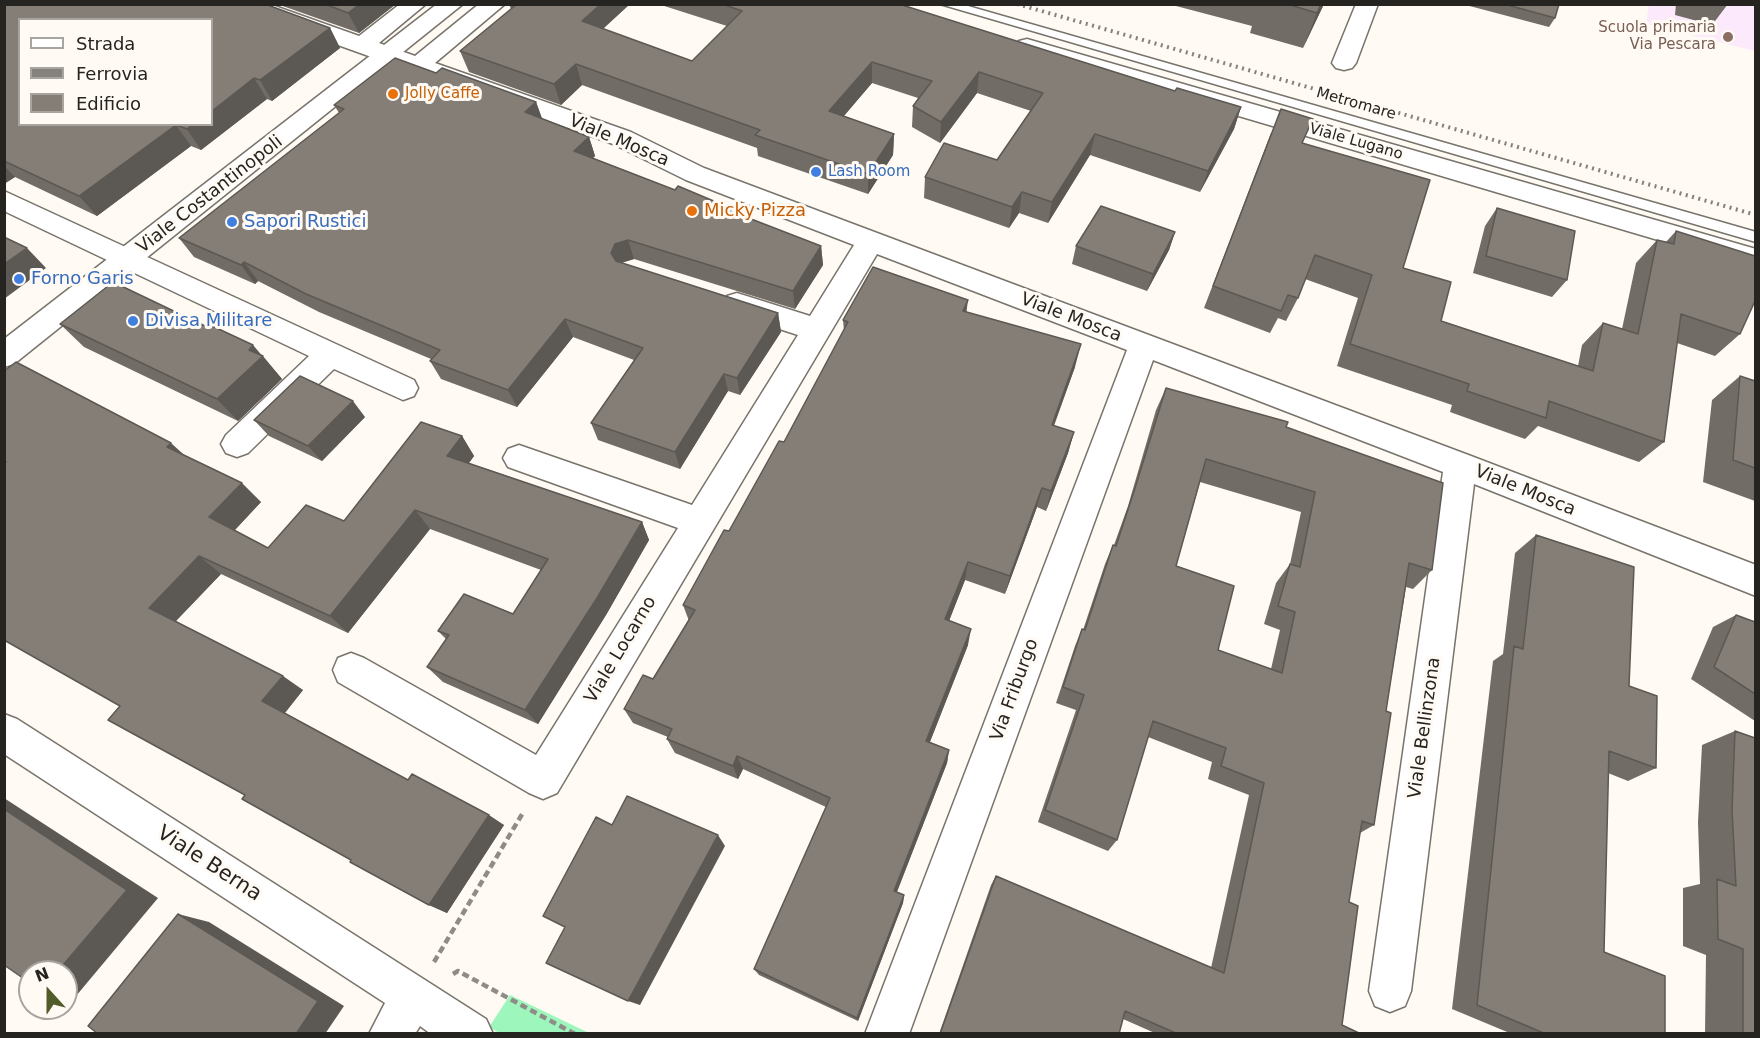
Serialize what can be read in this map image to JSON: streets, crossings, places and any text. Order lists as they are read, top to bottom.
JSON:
{
  "streets": {
    "street": [
      "Viale Mosca",
      "Viale Lugano",
      "Viale Costantinopoli",
      "Viale Locarno",
      "Via Friburgo",
      "Viale Bellinzona",
      "Viale Berna"
    ],
    "lane": ["Metromare"]
  },
  "crossings": [
    ["Viale Mosca", "Viale Costantinopoli"],
    ["Viale Mosca", "Viale Locarno"],
    ["Viale Mosca", "Via Friburgo"],
    ["Viale Mosca", "Viale Bellinzona"]
  ],
  "places": [
    "Scuola primaria Via Pescara",
    "Jolly Caffe",
    "Lash Room",
    "Micky Pizza",
    "Sapori Rustici",
    "Forno Garis",
    "Divisa Militare"
  ],
  "legend": ["Strada", "Ferrovia", "Edificio"],
  "north": "top"
}
